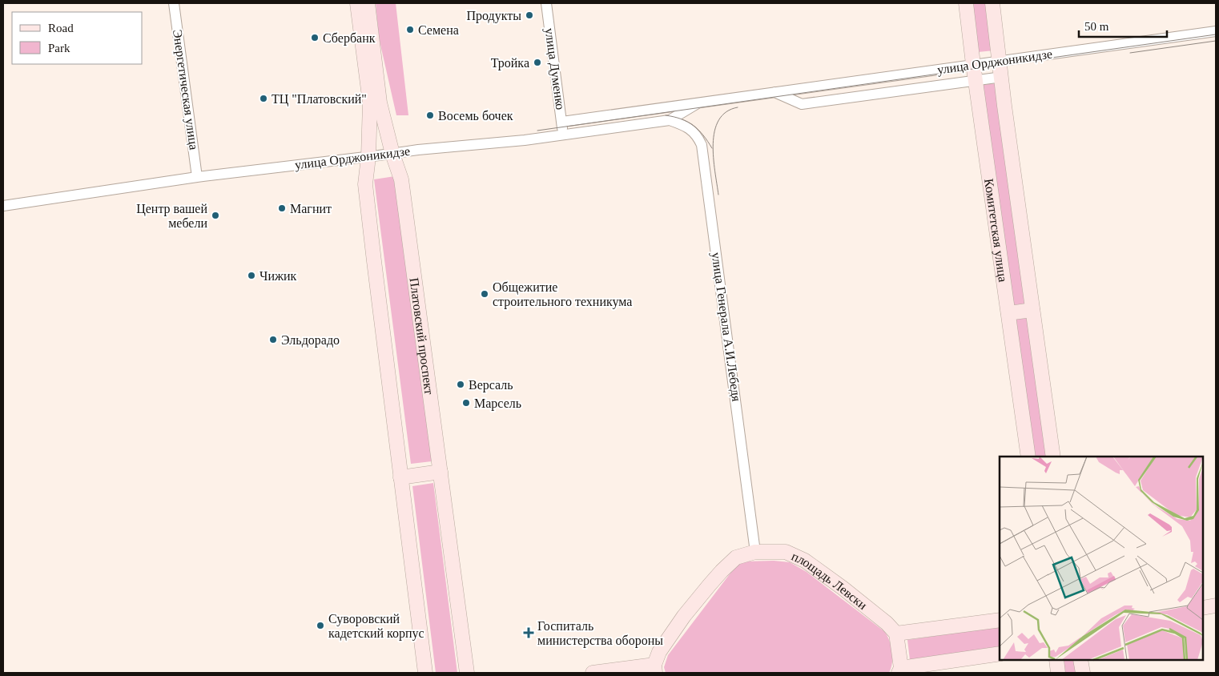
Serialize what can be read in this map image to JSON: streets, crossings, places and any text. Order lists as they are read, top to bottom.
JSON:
{
  "streets": {
    "main road": ["Комитетская улица", "Платовский проспект", "площадь Левски"],
    "street": [
      "улица Орджоникидзе",
      "улица Думенко",
      "Энергетическая улица",
      "улица Генерала А.И.Лебедя"
    ]
  },
  "crossings": [
    ["улица Орджоникидзе", "улица Думенко"],
    ["улица Орджоникидзе", "Энергетическая улица"],
    ["улица Орджоникидзе", "Комитетская улица"],
    ["улица Орджоникидзе", "улица Генерала А.И.Лебедя"],
    ["улица Орджоникидзе", "Платовский проспект"],
    ["улица Генерала А.И.Лебедя", "площадь Левски"]
  ],
  "places": {
    "other": [
      "Продукты",
      "Семена",
      "Сбербанк",
      "Тройка",
      "ТЦ \"Платовский\"",
      "Восемь бочек",
      "Магнит",
      "Центр вашей мебели",
      "Чижик",
      "Общежитие строительного техникума",
      "Эльдорадо",
      "Версаль",
      "Марсель",
      "Суворовский кадетский корпус"
    ],
    "health": ["Госпиталь министерства обороны"]
  },
  "legend": ["Road", "Park"],
  "scale_bar": "50 m"
}
